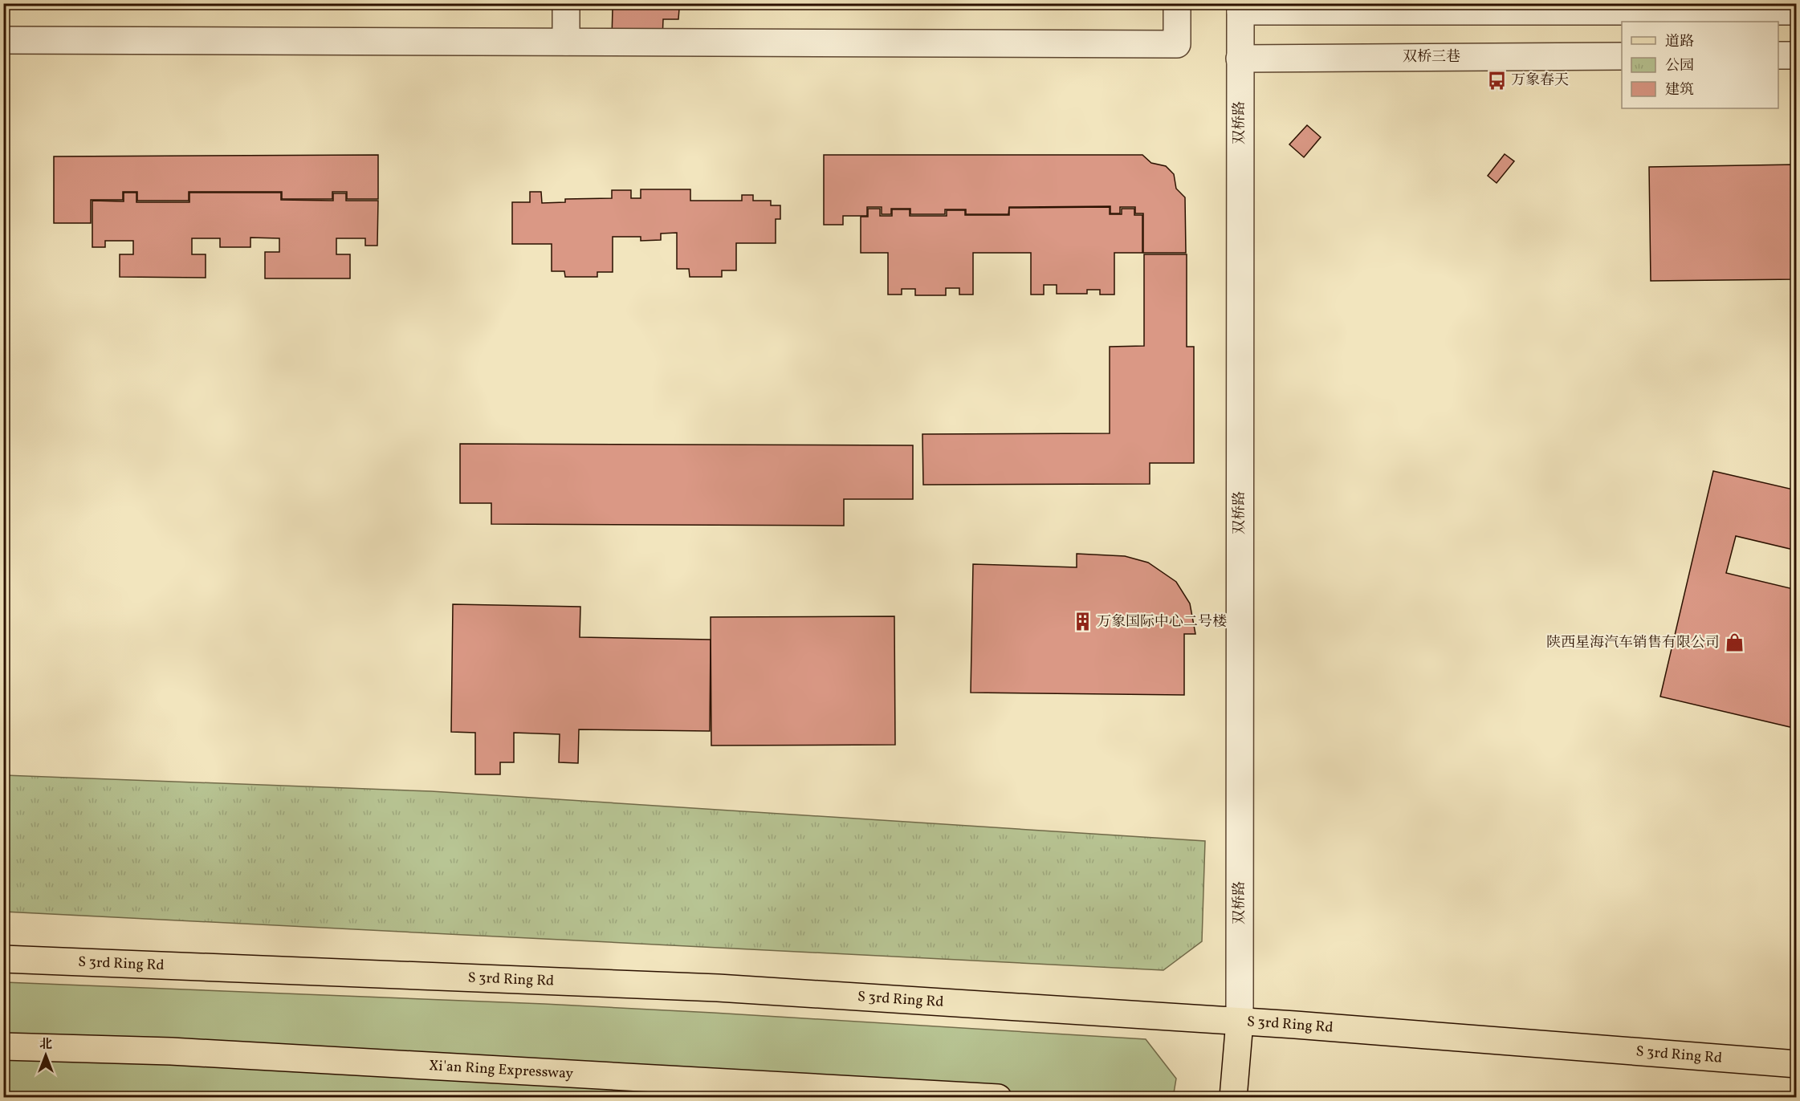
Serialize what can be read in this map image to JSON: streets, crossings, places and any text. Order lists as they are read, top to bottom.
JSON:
{
  "streets": {
    "main road": ["S 3rd Ring Rd", "Xi'an Ring Expressway"],
    "street": ["双桥三巷", "双桥路"]
  },
  "crossings": [
    ["双桥三巷", "双桥路"],
    ["双桥路", "S 3rd Ring Rd"]
  ],
  "places": {
    "bus stop": ["万象春天"],
    "building": ["万象国际中心二号楼"],
    "shop": ["陕西星海汽车销售有限公司"]
  },
  "legend": ["道路", "公园", "建筑"],
  "north": "top"
}
